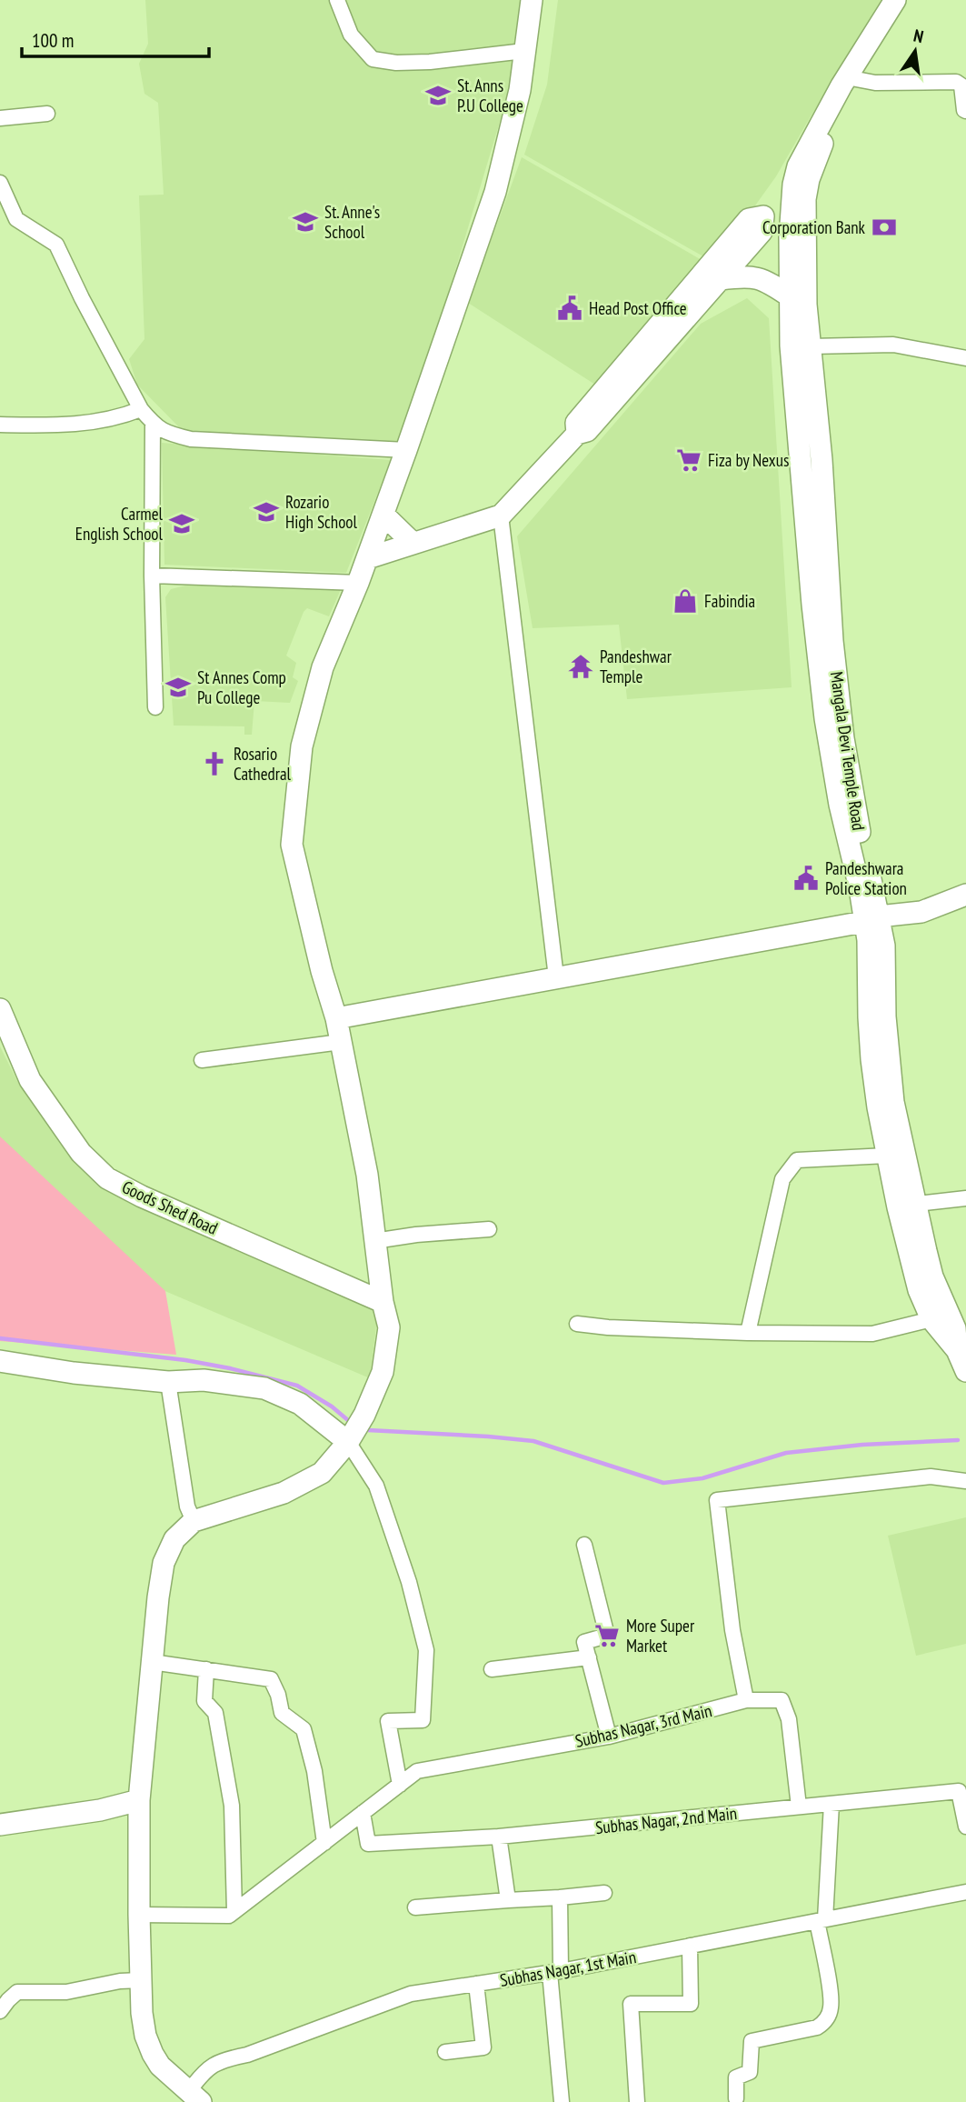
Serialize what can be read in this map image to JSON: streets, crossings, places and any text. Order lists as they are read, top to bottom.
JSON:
{
  "streets": {
    "main road": ["Mangala Devi Temple Road", "Goods Shed Road"],
    "street": ["Subhas Nagar, 3rd Main", "Subhas Nagar, 2nd Main", "Subhas Nagar, 1st Main"]
  },
  "crossings": [
    ["Subhas Nagar, 3rd Main", "Subhas Nagar, 2nd Main"]
  ],
  "places": {
    "school or university": [
      "St. Anns P.U College",
      "St. Anne's School",
      "Rozario High School",
      "Carmel English School",
      "St Annes Comp Pu College"
    ],
    "bank": ["Corporation Bank"],
    "public building": ["Head Post Office", "Pandeshwara Police Station"],
    "supermarket": ["Fiza by Nexus", "More Super Market"],
    "shop": ["Fabindia"],
    "temple": ["Pandeshwar Temple"],
    "church": ["Rosario Cathedral"]
  },
  "scale_bar": "100 m",
  "north": "top"
}
